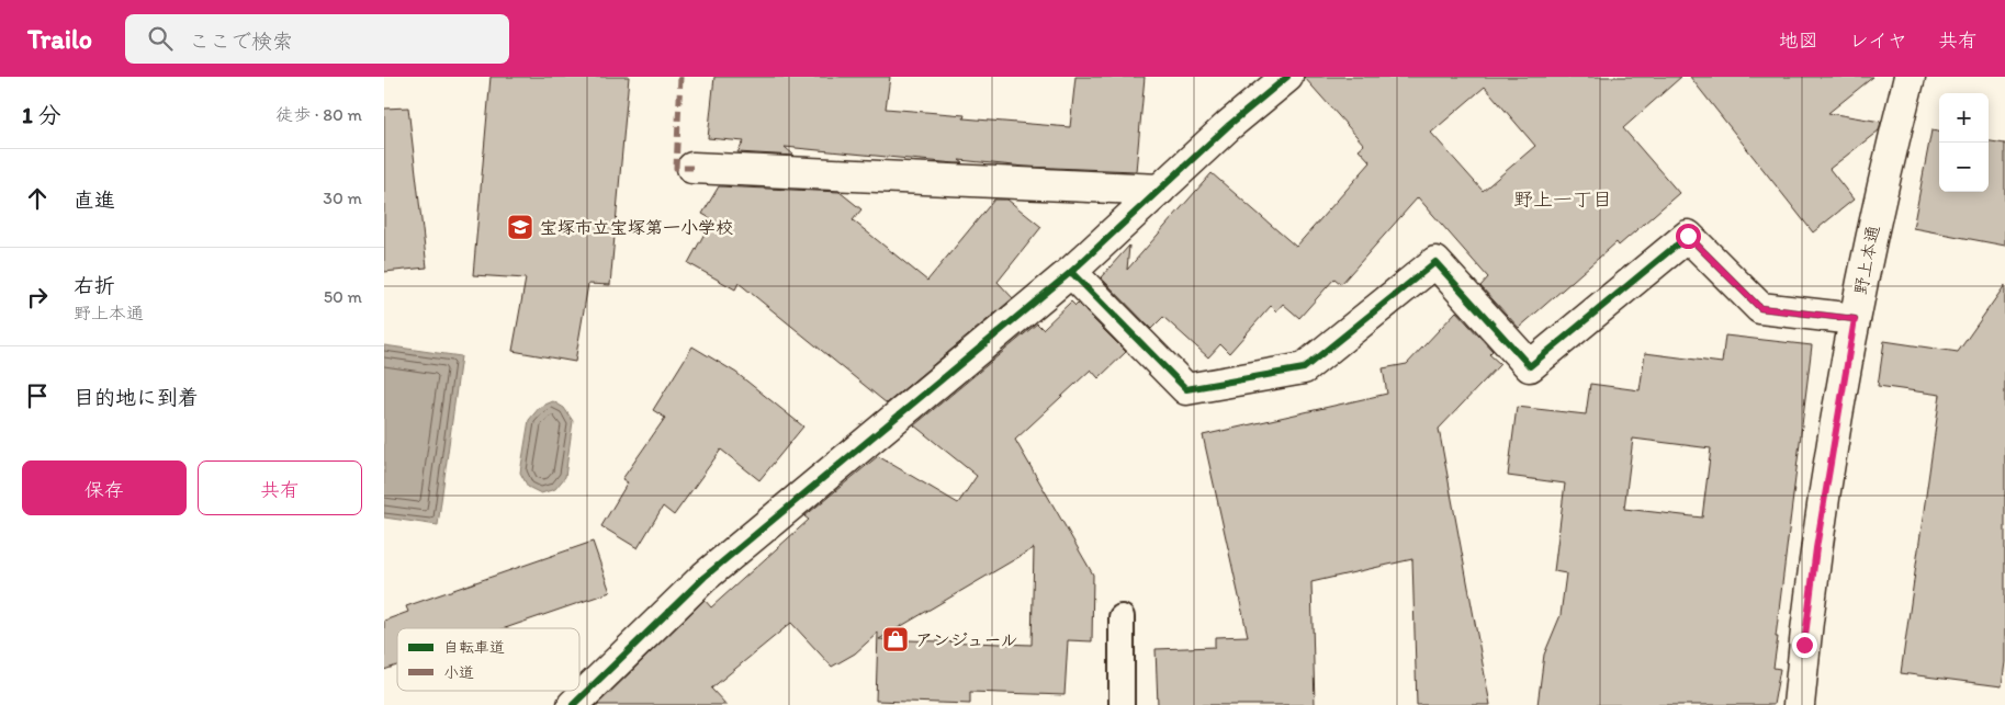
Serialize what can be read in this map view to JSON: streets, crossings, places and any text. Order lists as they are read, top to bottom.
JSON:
{
  "streets": {
    "street": ["野上本通"]
  },
  "districts": ["野上一丁目"],
  "places": {
    "school or university": ["宝塚市立宝塚第一小学校"],
    "shop": ["アンジュール"]
  },
  "legend": ["自転車道", "小道"],
  "page": {
    "header": "Trailo",
    "search": "ここで検索",
    "nav": ["地図", "レイヤ", "共有"],
    "heading": ["1 分", "徒歩 · 80 m"],
    "map_buttons": ["+", "−"],
    "list": [
      ["直進", "30 m"],
      ["右折", "野上本通", "50 m"],
      "目的地に到着"
    ],
    "buttons": ["保存", "共有"]
  }
}
